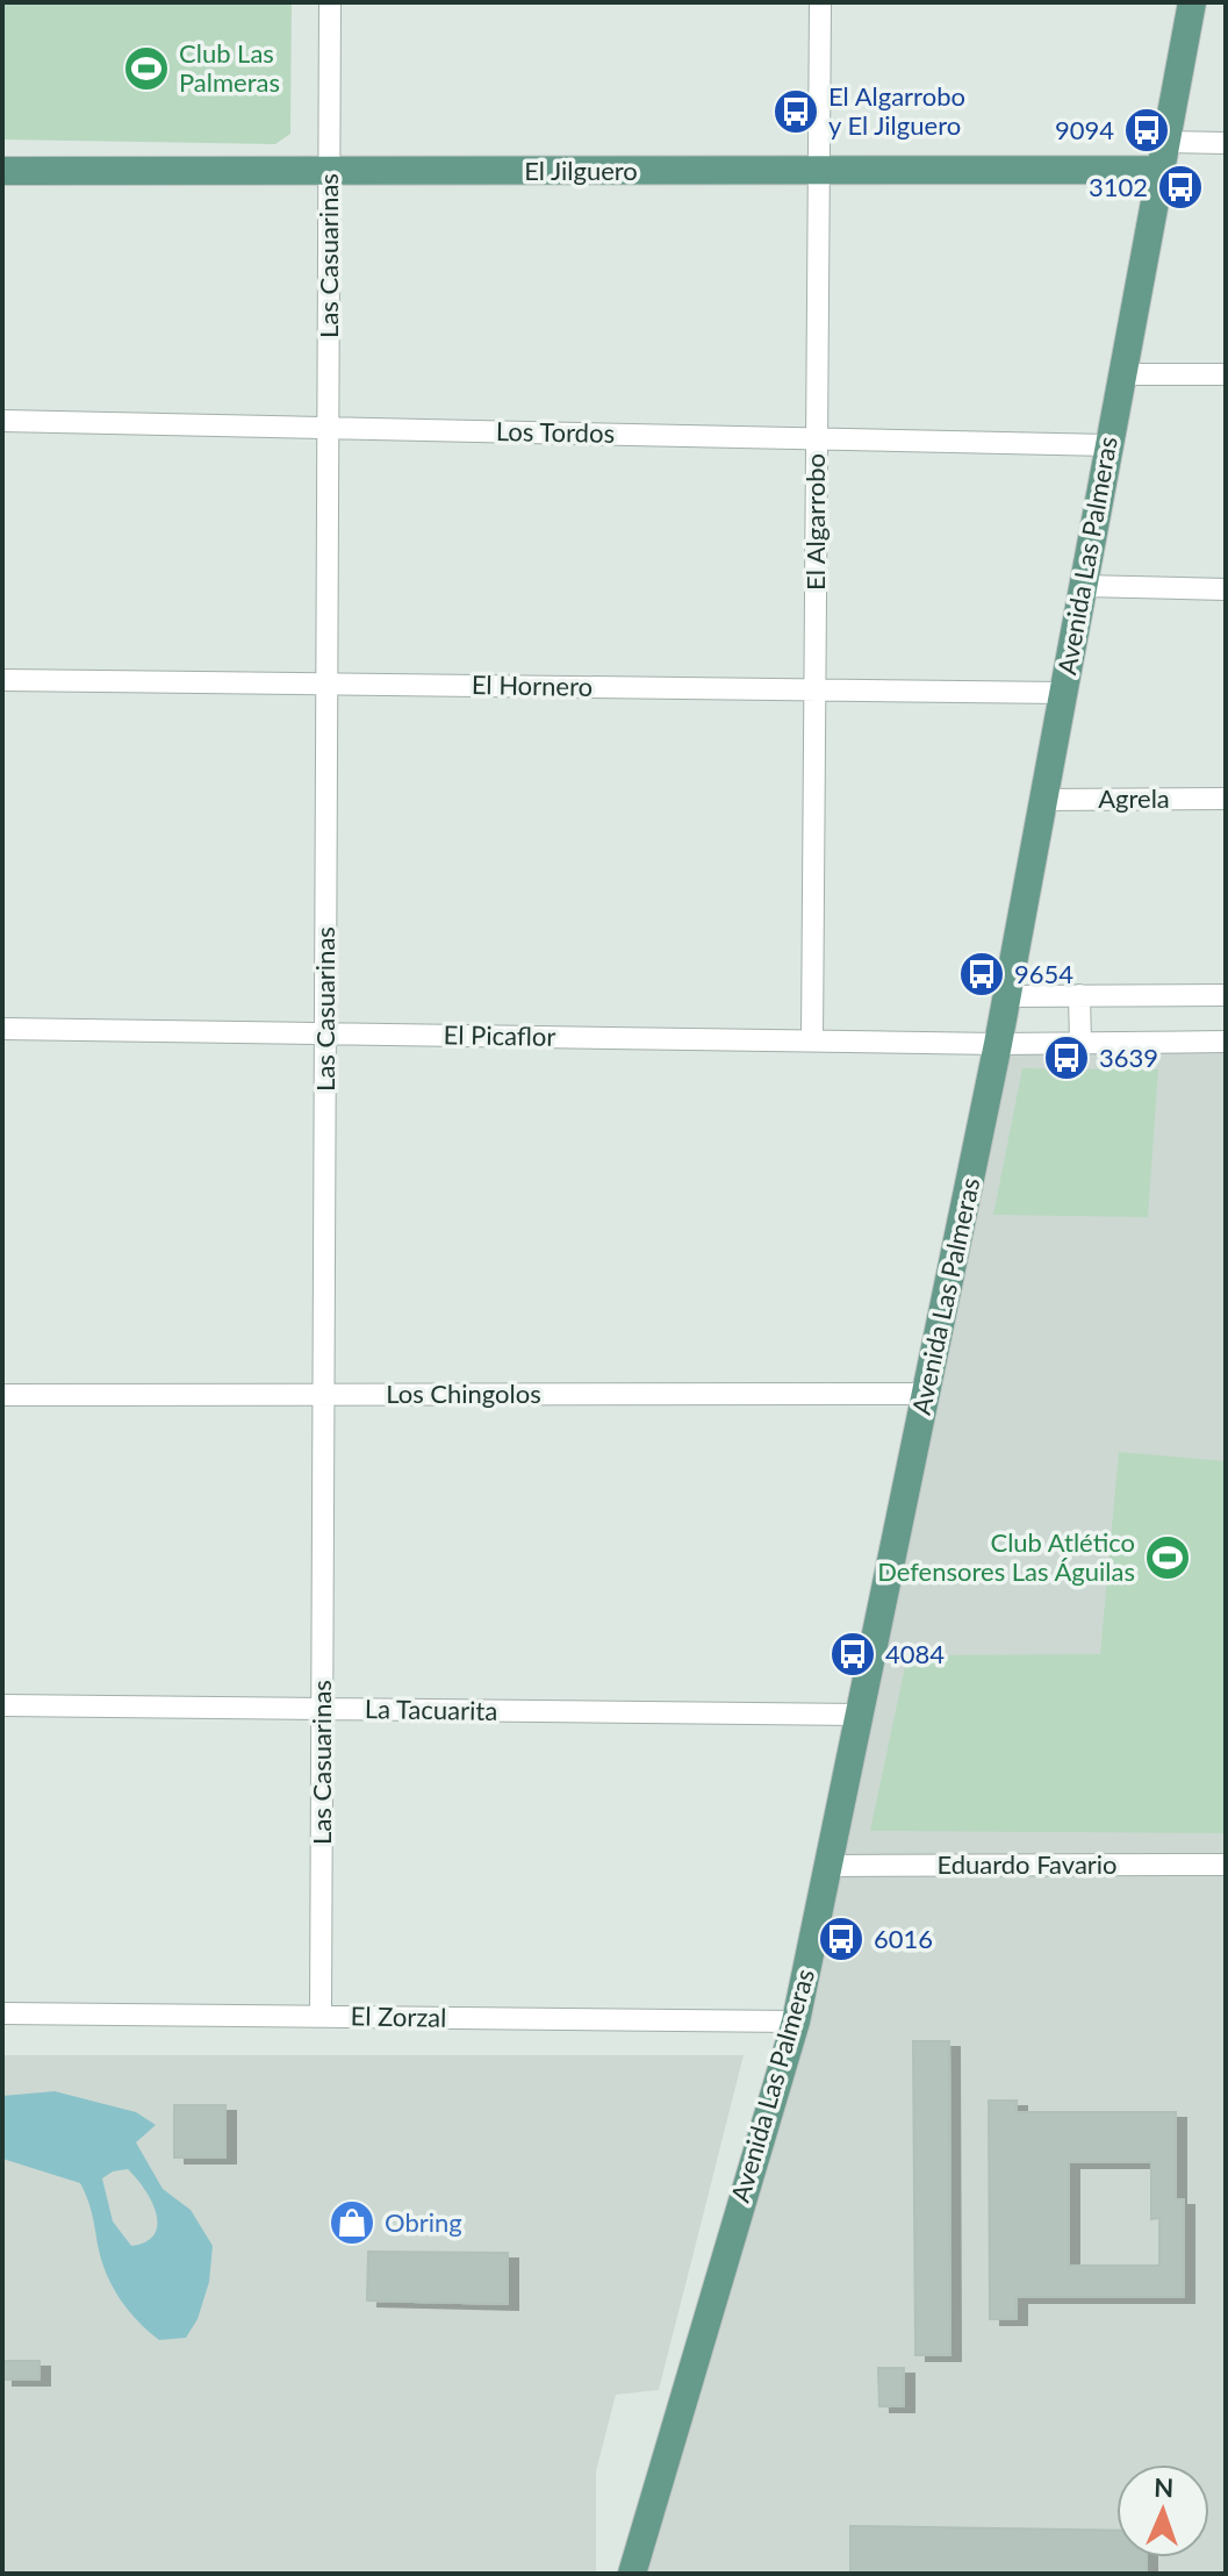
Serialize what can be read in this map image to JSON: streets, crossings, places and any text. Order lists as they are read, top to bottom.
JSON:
{
  "streets": {
    "main road": ["El Jilguero", "Avenida Las Palmeras"],
    "street": [
      "Las Casuarinas",
      "Los Tordos",
      "El Algarrobo",
      "El Hornero",
      "Agrela",
      "El Picaflor",
      "Los Chingolos",
      "La Tacuarita",
      "Eduardo Favario",
      "El Zorzal"
    ]
  },
  "crossings": [
    ["El Jilguero", "Las Casuarinas"],
    ["El Jilguero", "El Algarrobo"],
    ["El Jilguero", "Avenida Las Palmeras"],
    ["Las Casuarinas", "Los Tordos"],
    ["Las Casuarinas", "El Hornero"],
    ["Las Casuarinas", "El Picaflor"],
    ["Las Casuarinas", "Los Chingolos"],
    ["Las Casuarinas", "La Tacuarita"],
    ["Las Casuarinas", "El Zorzal"],
    ["Los Tordos", "El Algarrobo"],
    ["Los Tordos", "Avenida Las Palmeras"],
    ["El Algarrobo", "El Hornero"],
    ["El Algarrobo", "El Picaflor"],
    ["Avenida Las Palmeras", "El Hornero"],
    ["Avenida Las Palmeras", "Agrela"],
    ["Avenida Las Palmeras", "El Picaflor"],
    ["Avenida Las Palmeras", "Los Chingolos"],
    ["Avenida Las Palmeras", "La Tacuarita"],
    ["Avenida Las Palmeras", "Eduardo Favario"],
    ["Avenida Las Palmeras", "El Zorzal"]
  ],
  "places": {
    "sports": ["Club Las Palmeras", "Club Atlético Defensores Las Águilas"],
    "bus stop": [
      "El Algarrobo y El Jilguero",
      "9094",
      "3102",
      "9654",
      "3639",
      "4084",
      "6016"
    ],
    "shop": ["Obring"]
  },
  "north": "top"
}
